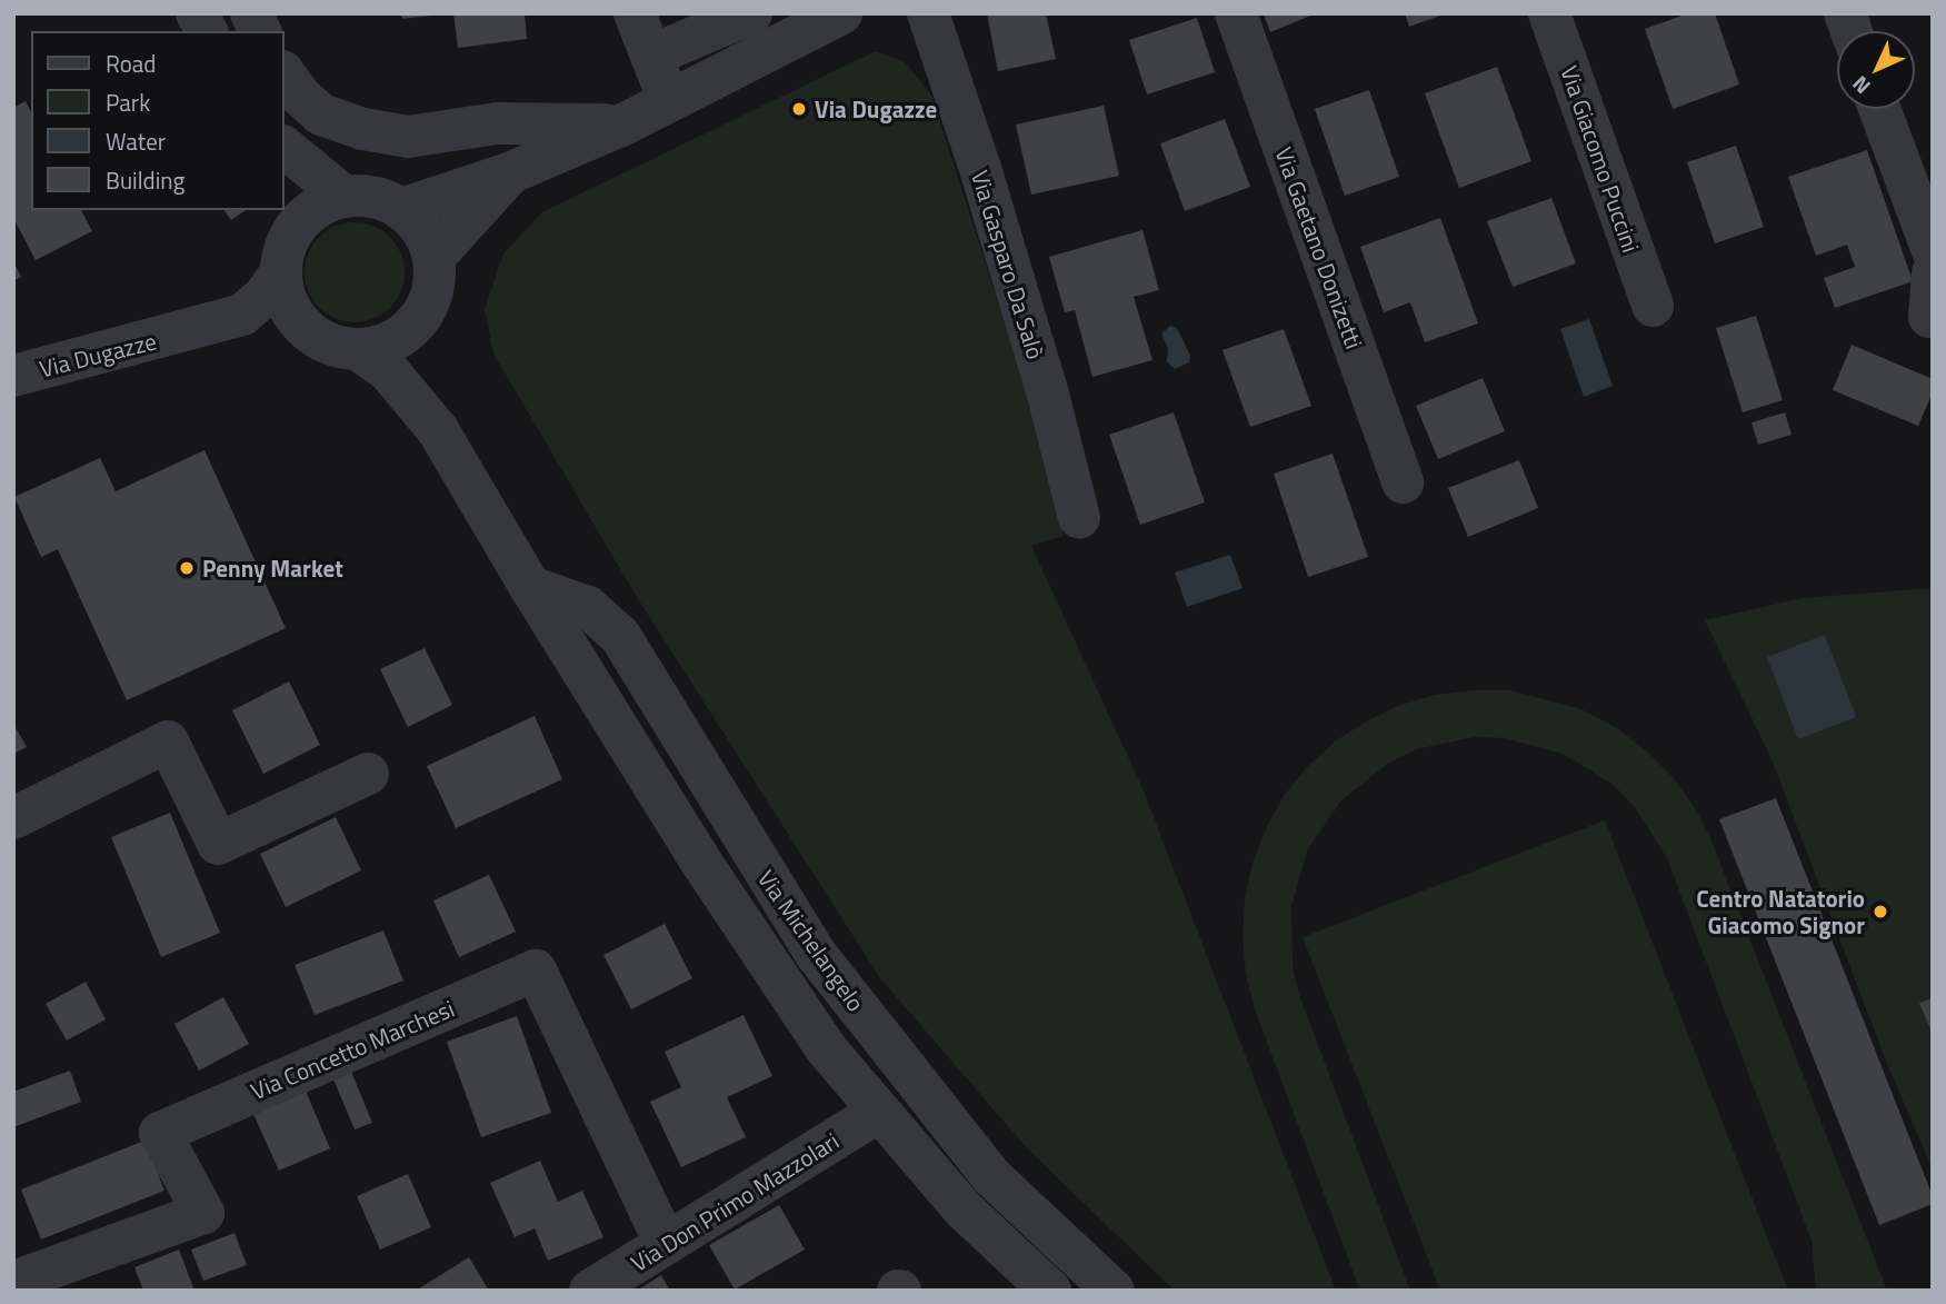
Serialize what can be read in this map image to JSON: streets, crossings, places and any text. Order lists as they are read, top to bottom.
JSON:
{
  "streets": {
    "street": [
      "Via Giacomo Puccini",
      "Via Gaetano Donizetti",
      "Via Gasparo Da Salò",
      "Via Dugazze",
      "Via Michelangelo",
      "Via Concetto Marchesi",
      "Via Don Primo Mazzolari"
    ]
  },
  "crossings": [
    ["Via Dugazze", "Via Michelangelo"],
    ["Via Michelangelo", "Via Don Primo Mazzolari"],
    ["Via Concetto Marchesi", "Via Don Primo Mazzolari"]
  ],
  "places": ["Via Dugazze", "Penny Market", "Centro Natatorio Giacomo Signor"],
  "legend": [
    "Road",
    "Park",
    "Water",
    "Building"
  ],
  "north": "bottom left"
}
